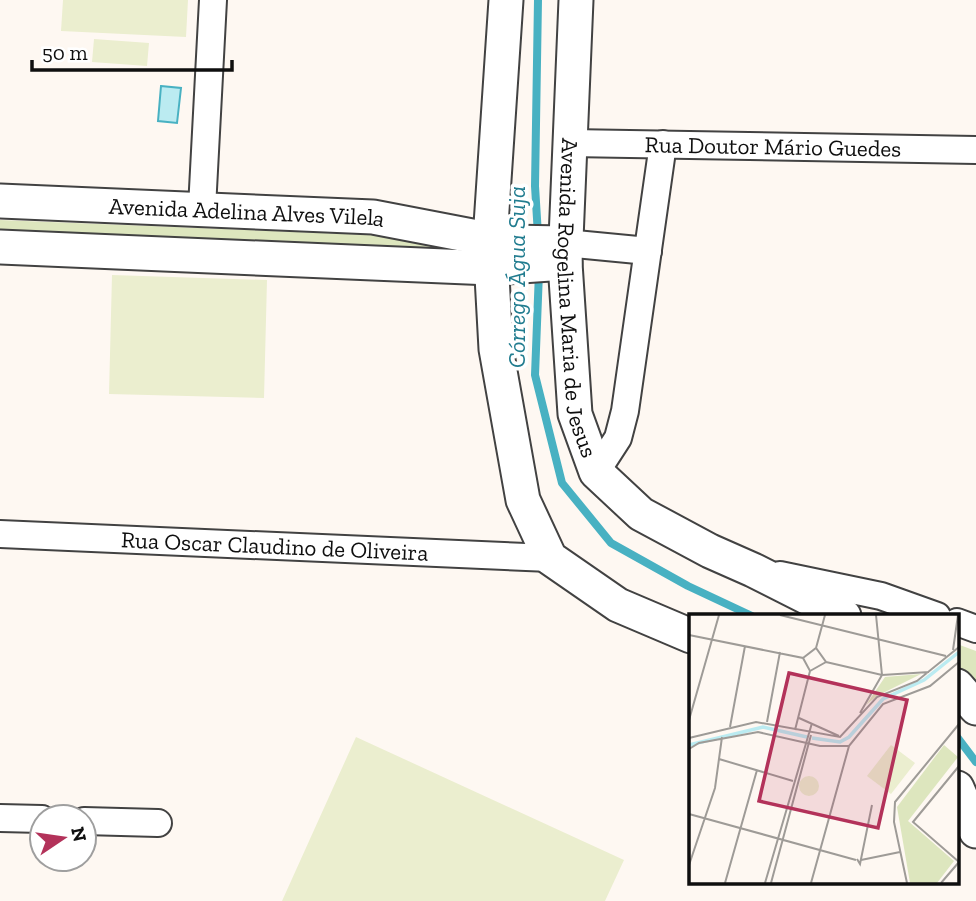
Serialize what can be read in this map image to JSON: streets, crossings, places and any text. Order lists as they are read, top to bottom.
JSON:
{
  "streets": {
    "street": [
      "Rua Doutor Mário Guedes",
      "Avenida Adelina Alves Vilela",
      "Avenida Rogelina Maria de Jesus",
      "Rua Oscar Claudino de Oliveira"
    ]
  },
  "crossings": [
    ["Rua Doutor Mário Guedes", "Avenida Rogelina Maria de Jesus"]
  ],
  "water": ["Córrego Água Suja"],
  "scale_bar": "50 m",
  "north": "right"
}
